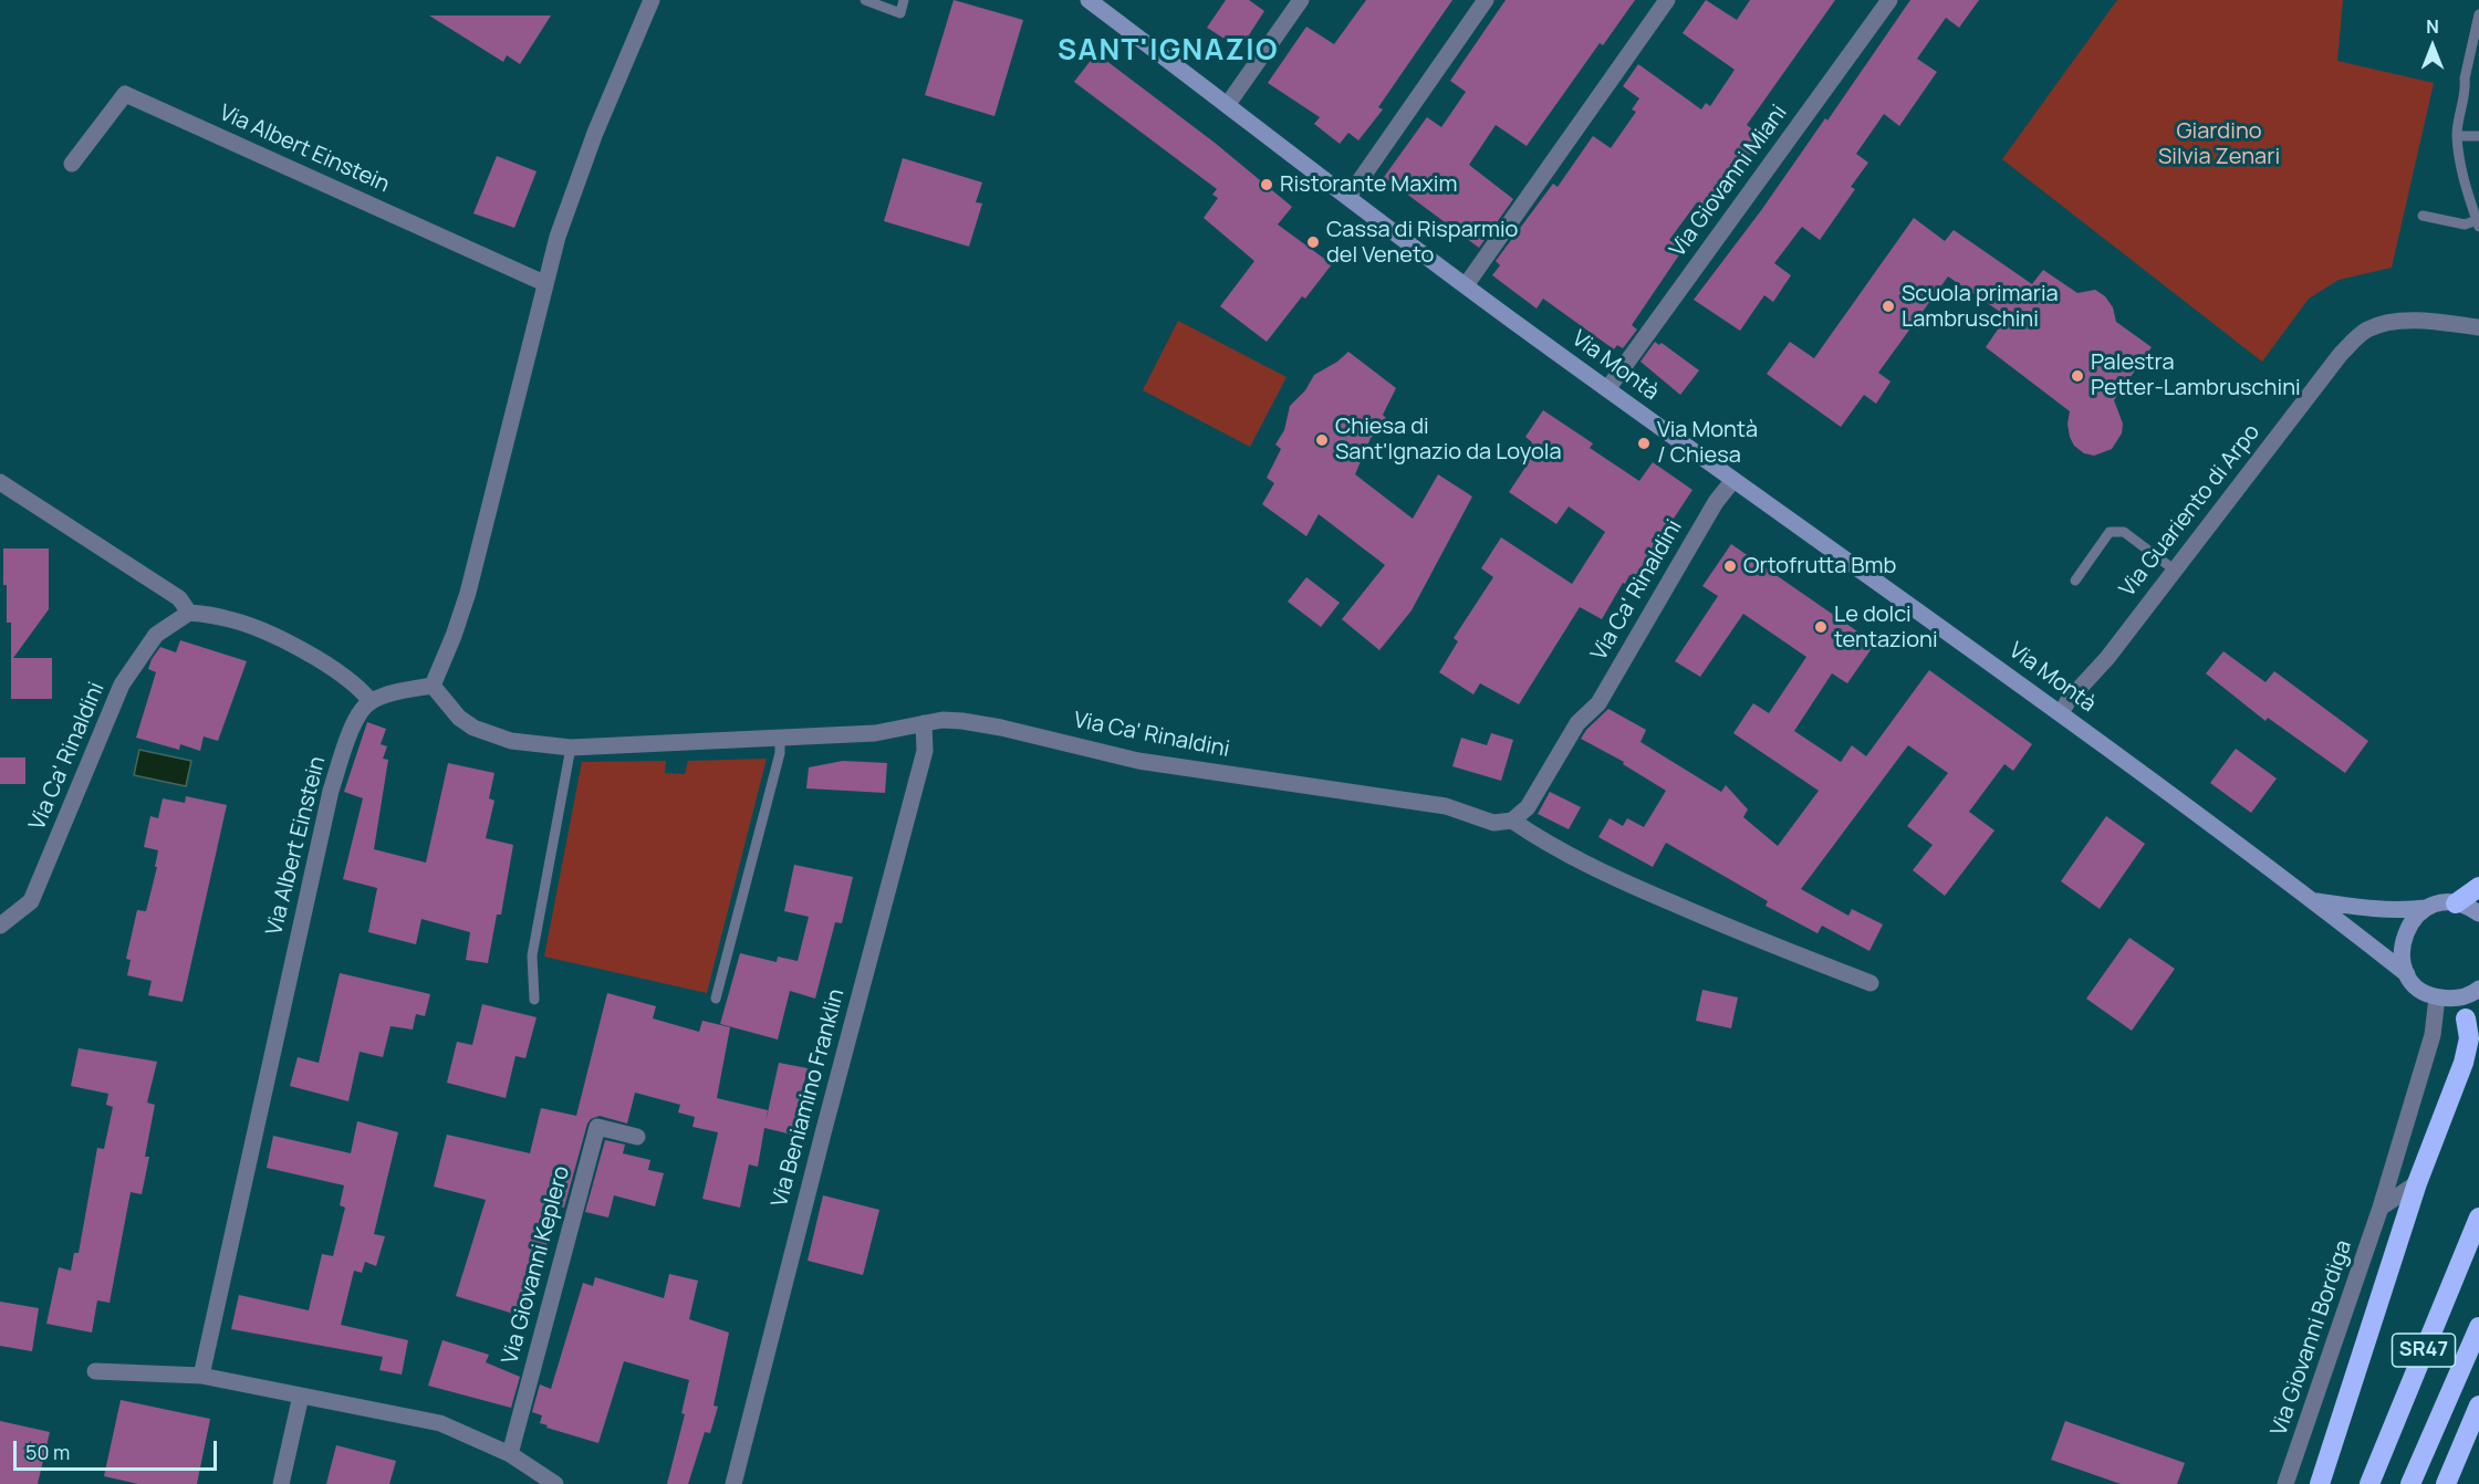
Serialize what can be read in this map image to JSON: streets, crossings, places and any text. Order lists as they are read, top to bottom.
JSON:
{
  "streets": {
    "highway": ["SR47"],
    "main road": ["Via Montà"],
    "street": [
      "Via Albert Einstein",
      "Via Giovanni Miani",
      "Via Guariento di Arpo",
      "Via Ca' Rinaldini",
      "Via Beniamino Franklin",
      "Via Giovanni Keplero",
      "Via Giovanni Bordiga"
    ]
  },
  "crossings": [
    ["Via Giovanni Miani", "Via Montà"],
    ["Via Montà", "Via Guariento di Arpo"],
    ["Via Montà", "Via Ca' Rinaldini"],
    ["Via Montà", "Via Giovanni Bordiga"],
    ["Via Ca' Rinaldini", "Via Beniamino Franklin"]
  ],
  "districts": ["SANT'IGNAZIO"],
  "parks": ["Giardino Silvia Zenari"],
  "places": [
    "Ristorante Maxim",
    "Cassa di Risparmio del Veneto",
    "Scuola primaria Lambruschini",
    "Palestra Petter-Lambruschini",
    "Chiesa di Sant'Ignazio da Loyola",
    "Via Montà / Chiesa",
    "Ortofrutta Bmb",
    "Le dolci tentazioni"
  ],
  "scale_bar": "50 m",
  "north": "top"
}
